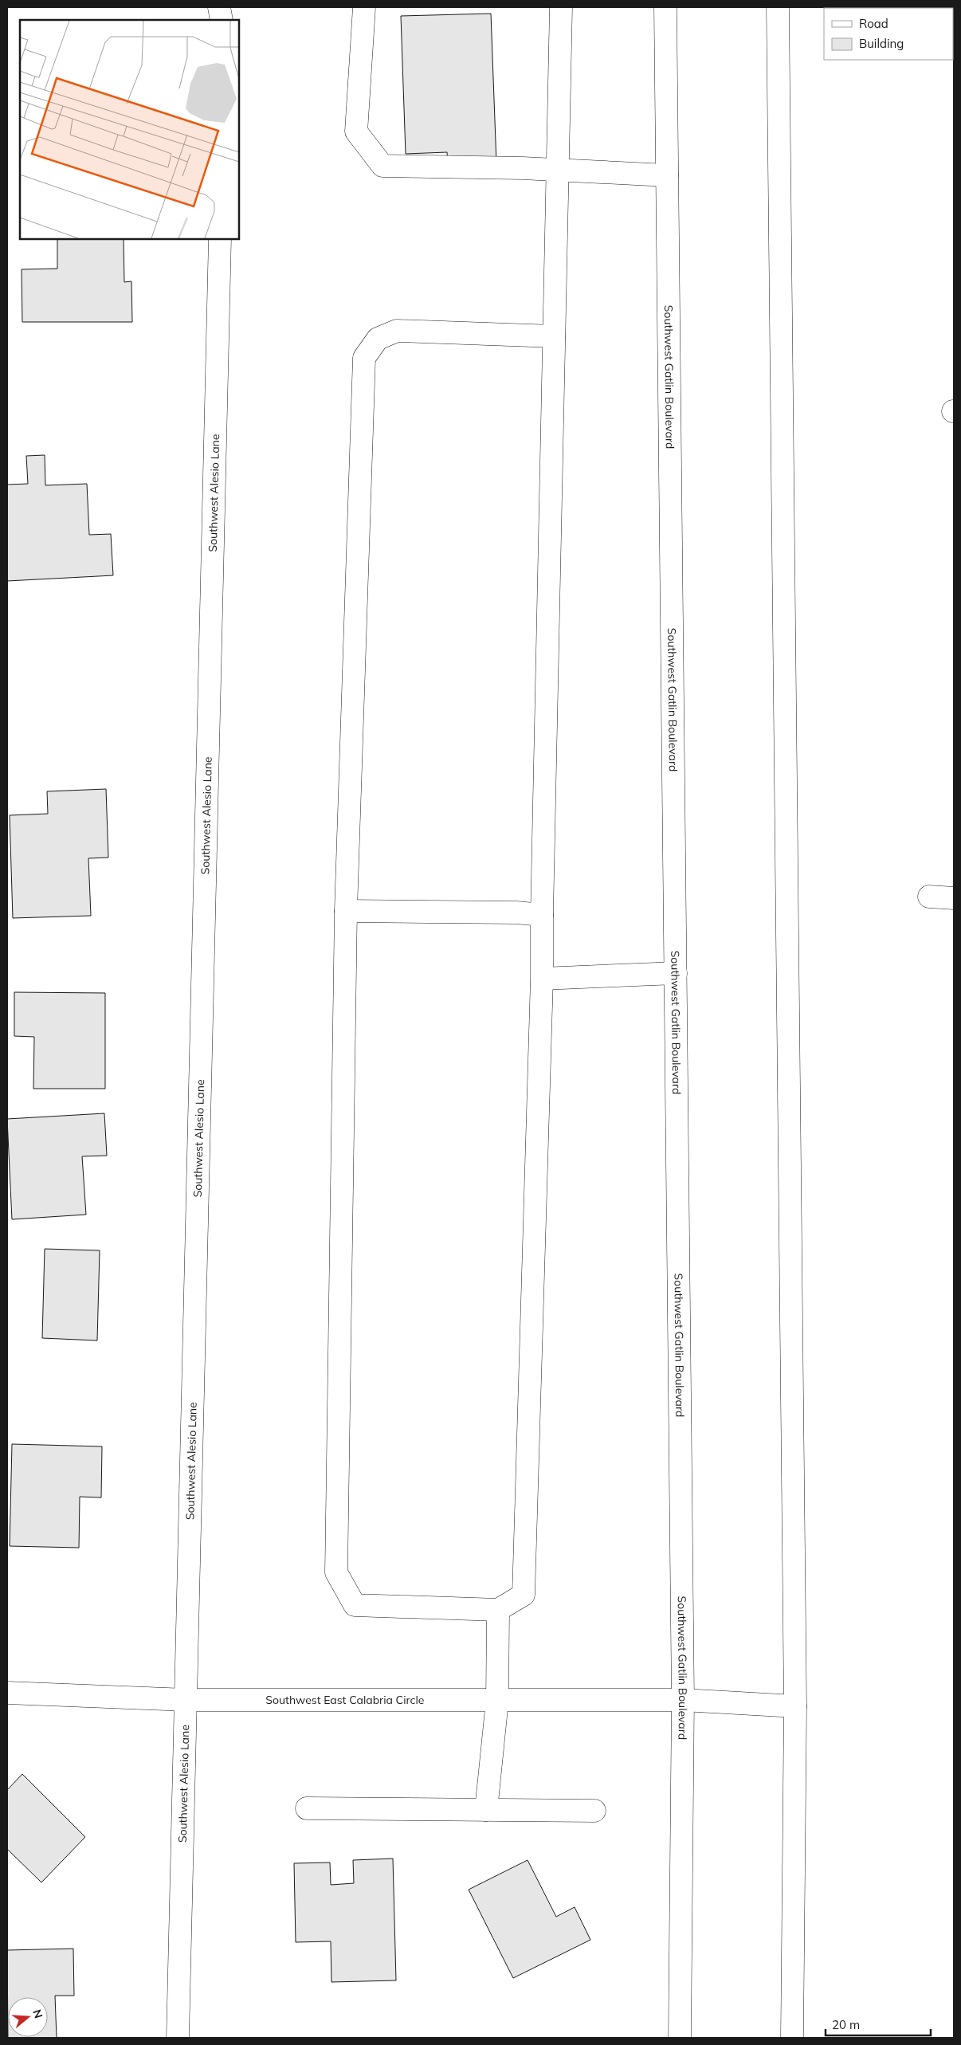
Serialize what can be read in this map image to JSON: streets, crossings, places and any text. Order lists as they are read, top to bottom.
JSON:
{
  "streets": {
    "main road": ["Southwest Gatlin Boulevard", "Southwest Alesio Lane", "Southwest East Calabria Circle"]
  },
  "crossings": [
    ["Southwest Gatlin Boulevard", "Southwest East Calabria Circle"],
    ["Southwest Alesio Lane", "Southwest East Calabria Circle"]
  ],
  "legend": ["Road", "Building"],
  "scale_bar": "20 m",
  "north": "right"
}
